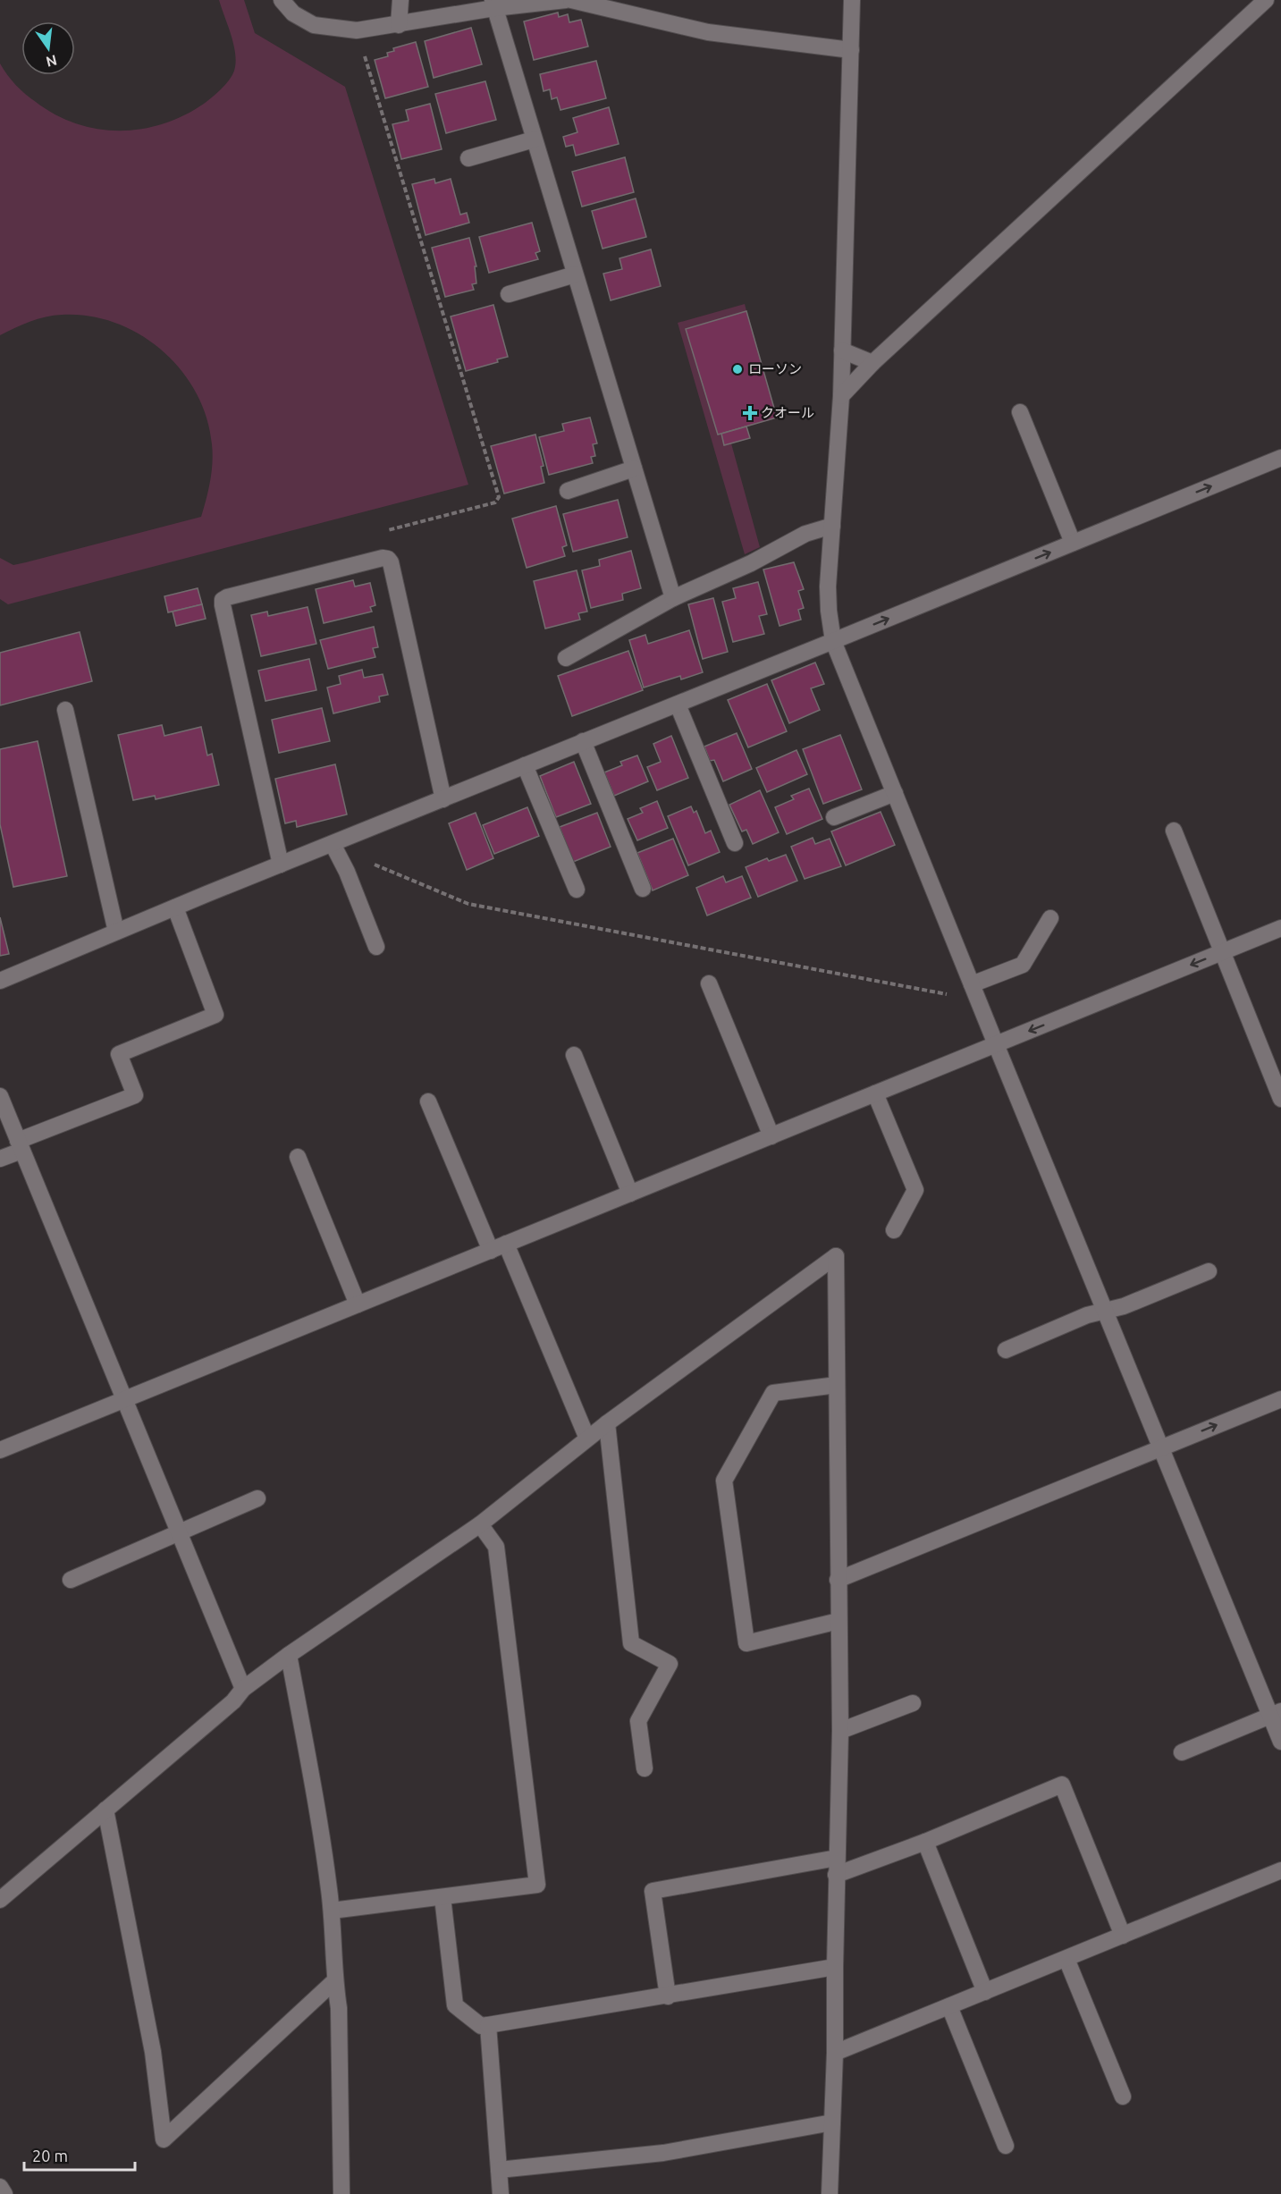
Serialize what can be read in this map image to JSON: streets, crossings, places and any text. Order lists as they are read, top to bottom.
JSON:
{
  "places": {
    "other": ["ローソン"],
    "health": ["クオール"]
  },
  "scale_bar": "20 m",
  "north": "bottom"
}
